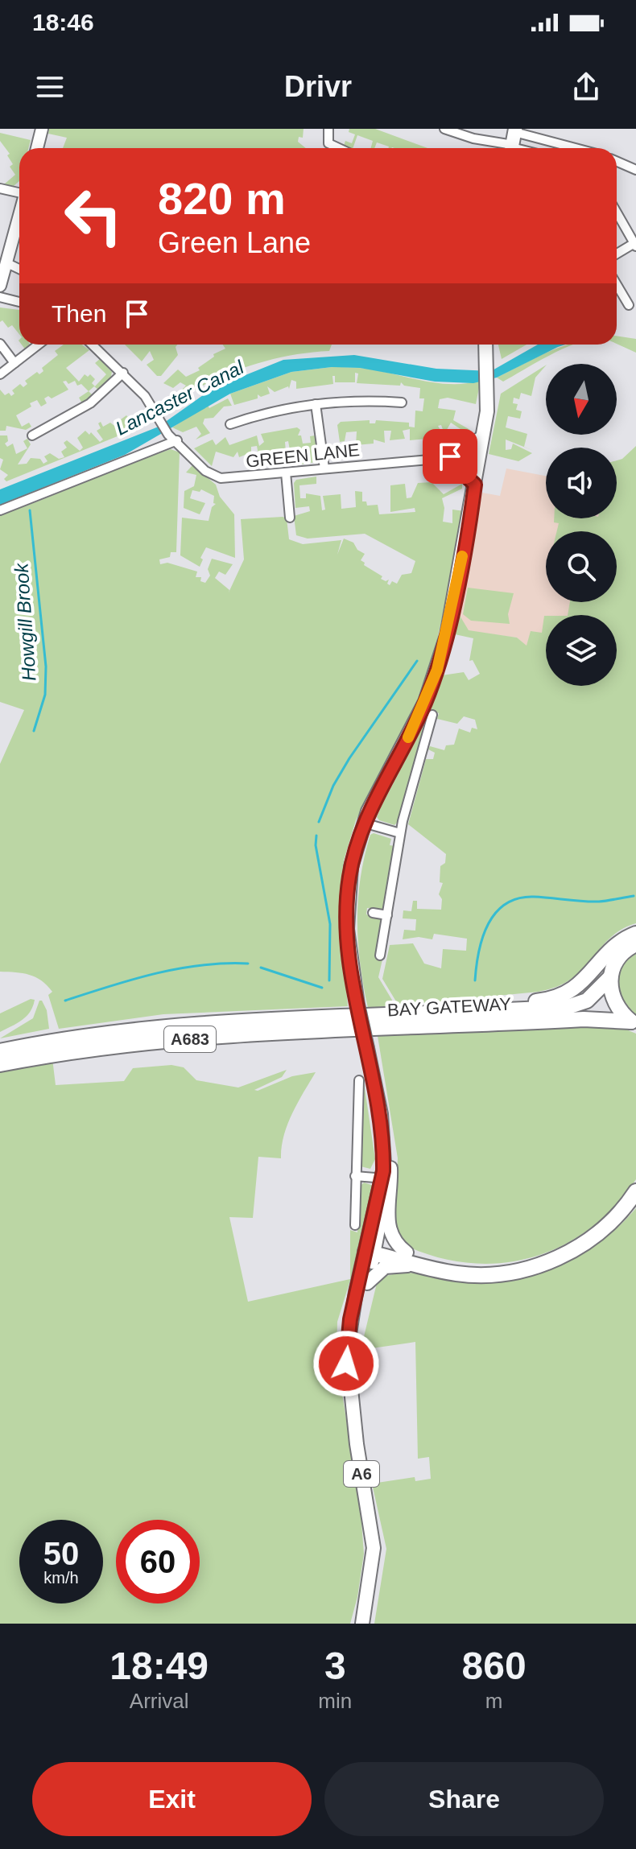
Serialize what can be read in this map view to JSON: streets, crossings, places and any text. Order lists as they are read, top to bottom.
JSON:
{
  "streets": {
    "highway": ["BAY GATEWAY", "A683"],
    "main road": ["A6"],
    "street": ["GREEN LANE"]
  },
  "crossings": [
    ["GREEN LANE", "A6"]
  ],
  "water": ["Lancaster Canal", "Howgill Brook"],
  "north": "bottom",
  "page": {
    "status": "18:46",
    "header": "Drivr",
    "turn": ["820 m", "Green Lane"],
    "then": "Then",
    "speed": "50 km/h",
    "limit": "60",
    "eta": [
      "18:49",
      "Arrival",
      "3",
      "min",
      "860",
      "m"
    ],
    "buttons": ["Exit", "Share"]
  }
}
